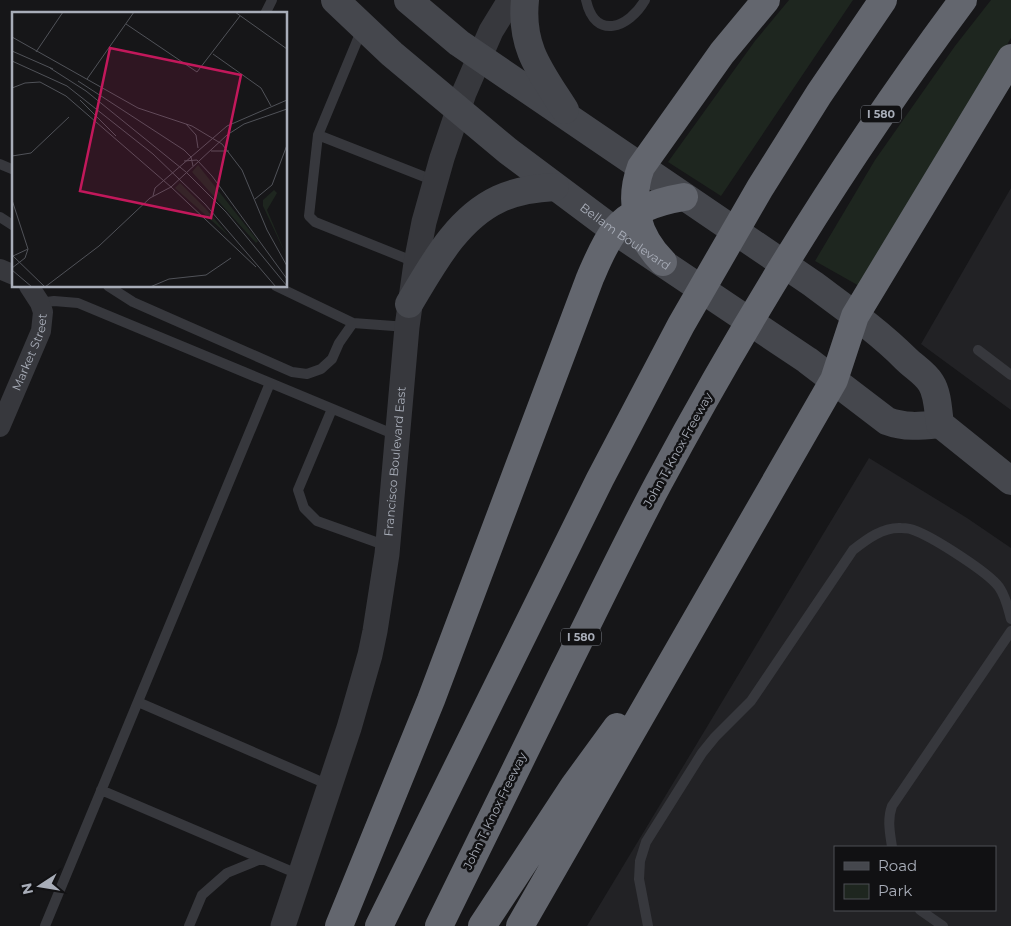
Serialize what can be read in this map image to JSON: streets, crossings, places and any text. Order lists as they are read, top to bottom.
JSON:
{
  "streets": {
    "highway": ["I 580", "John T. Knox Freeway"],
    "main road": ["Bellam Boulevard"],
    "street": ["Market Street", "Francisco Boulevard East"]
  },
  "crossings": [
    ["Bellam Boulevard", "Francisco Boulevard East"]
  ],
  "legend": ["Road", "Park"],
  "north": "left"
}
